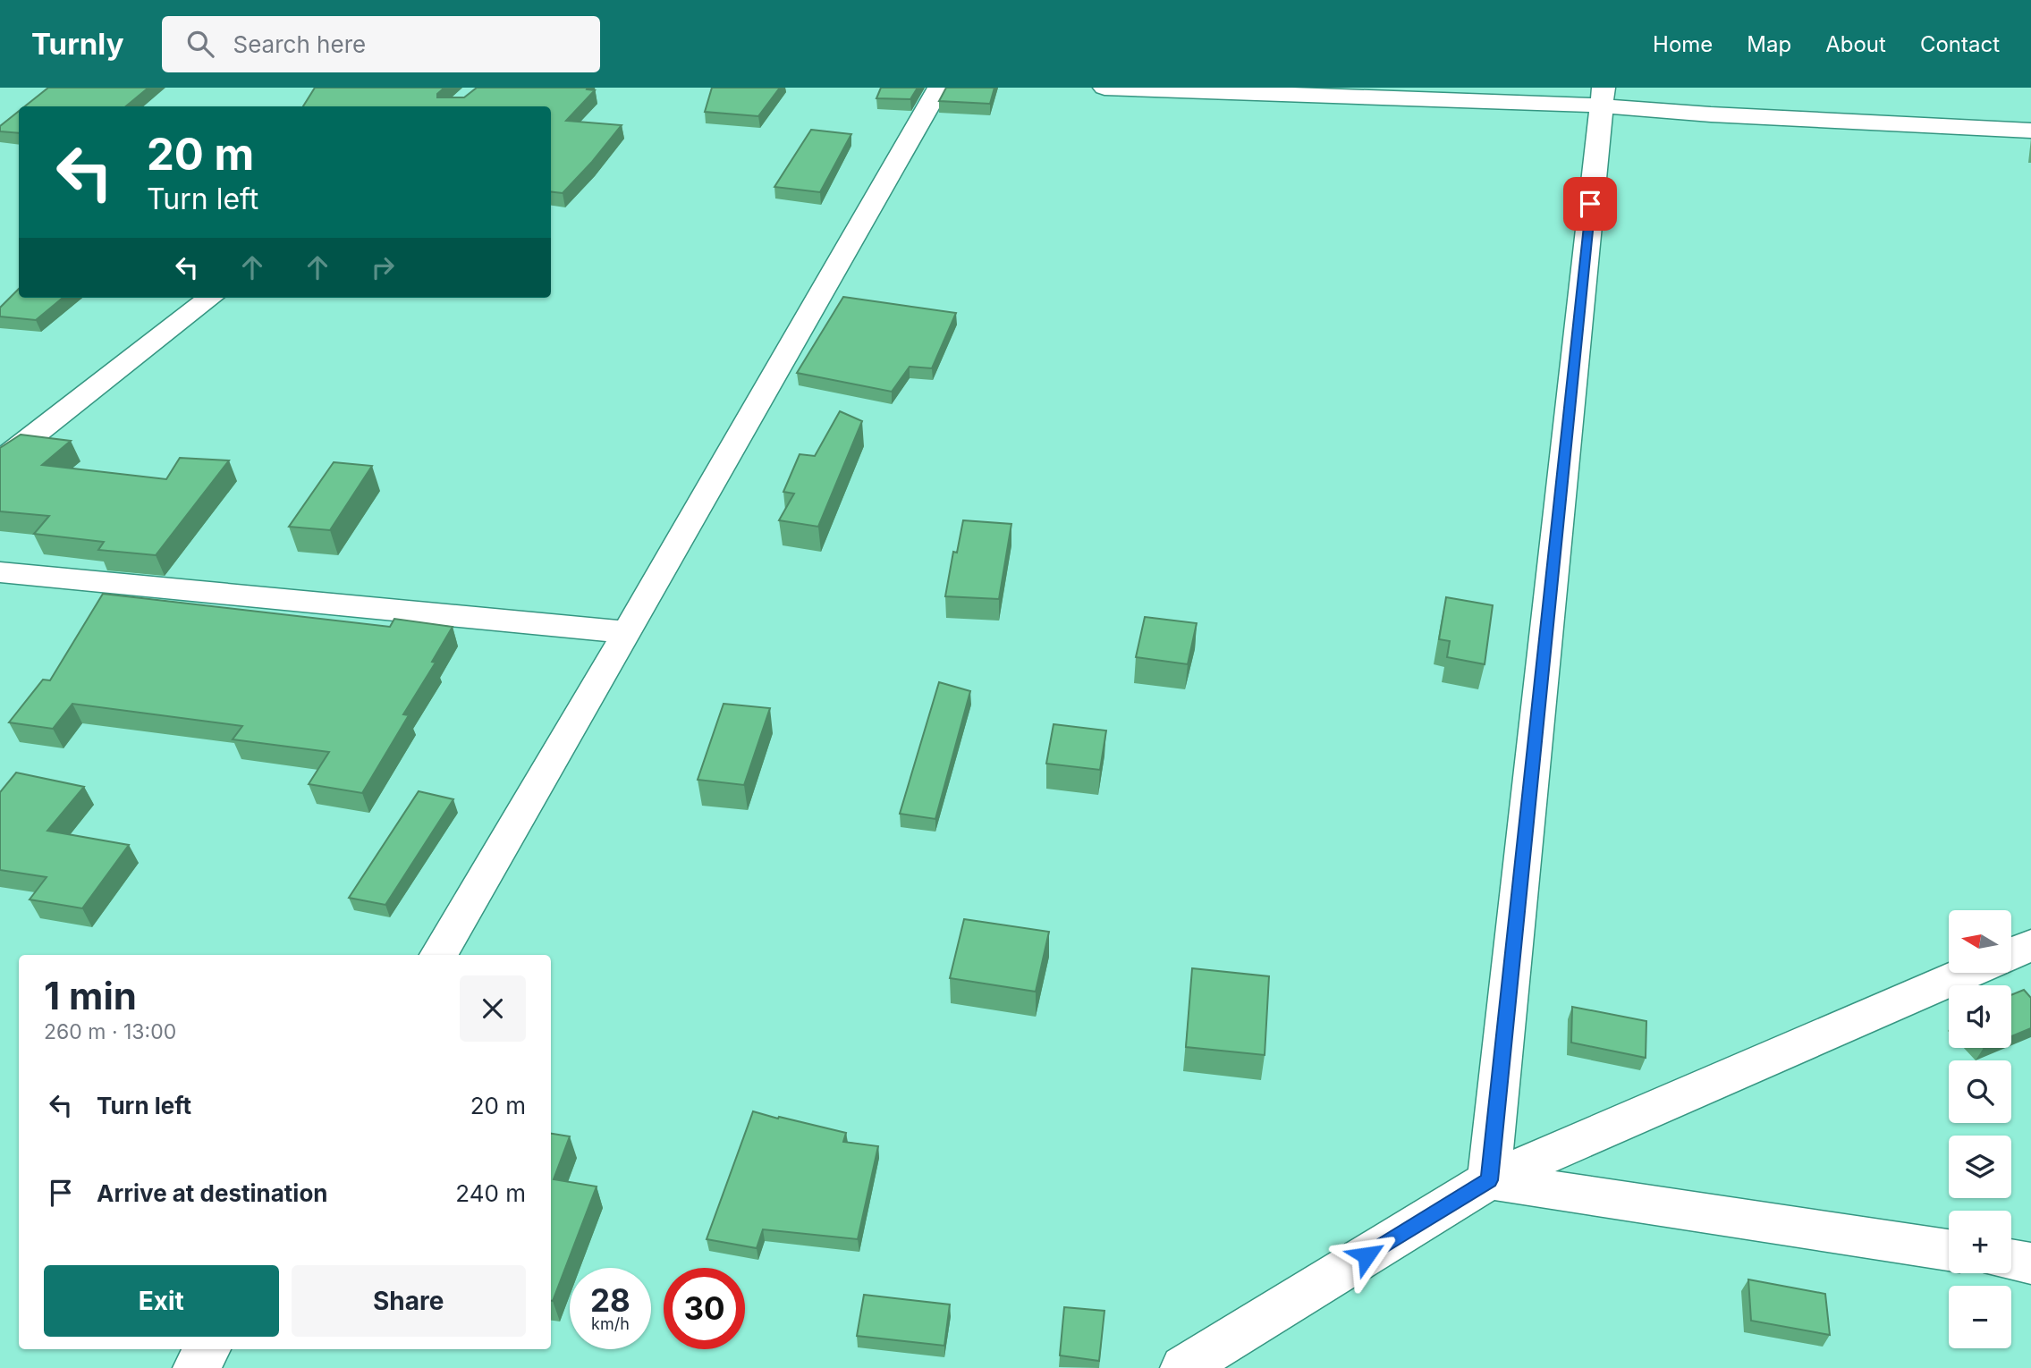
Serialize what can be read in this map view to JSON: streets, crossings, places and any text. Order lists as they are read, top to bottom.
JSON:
{
  "north": "left",
  "page": {
    "header": "Turnly",
    "search": "Search here",
    "nav": [
      "Home",
      "Map",
      "About",
      "Contact"
    ],
    "turn": ["20 m", "Turn left"],
    "map_buttons": ["+", "−"],
    "heading": ["1 min", "260 m · 13:00"],
    "list": [
      {
        "name": "Turn left",
        "value": "20 m"
      },
      {
        "name": "Arrive at destination",
        "value": "240 m"
      }
    ],
    "buttons": ["Exit", "Share"],
    "speed": "28 km/h",
    "limit": "30"
  }
}
